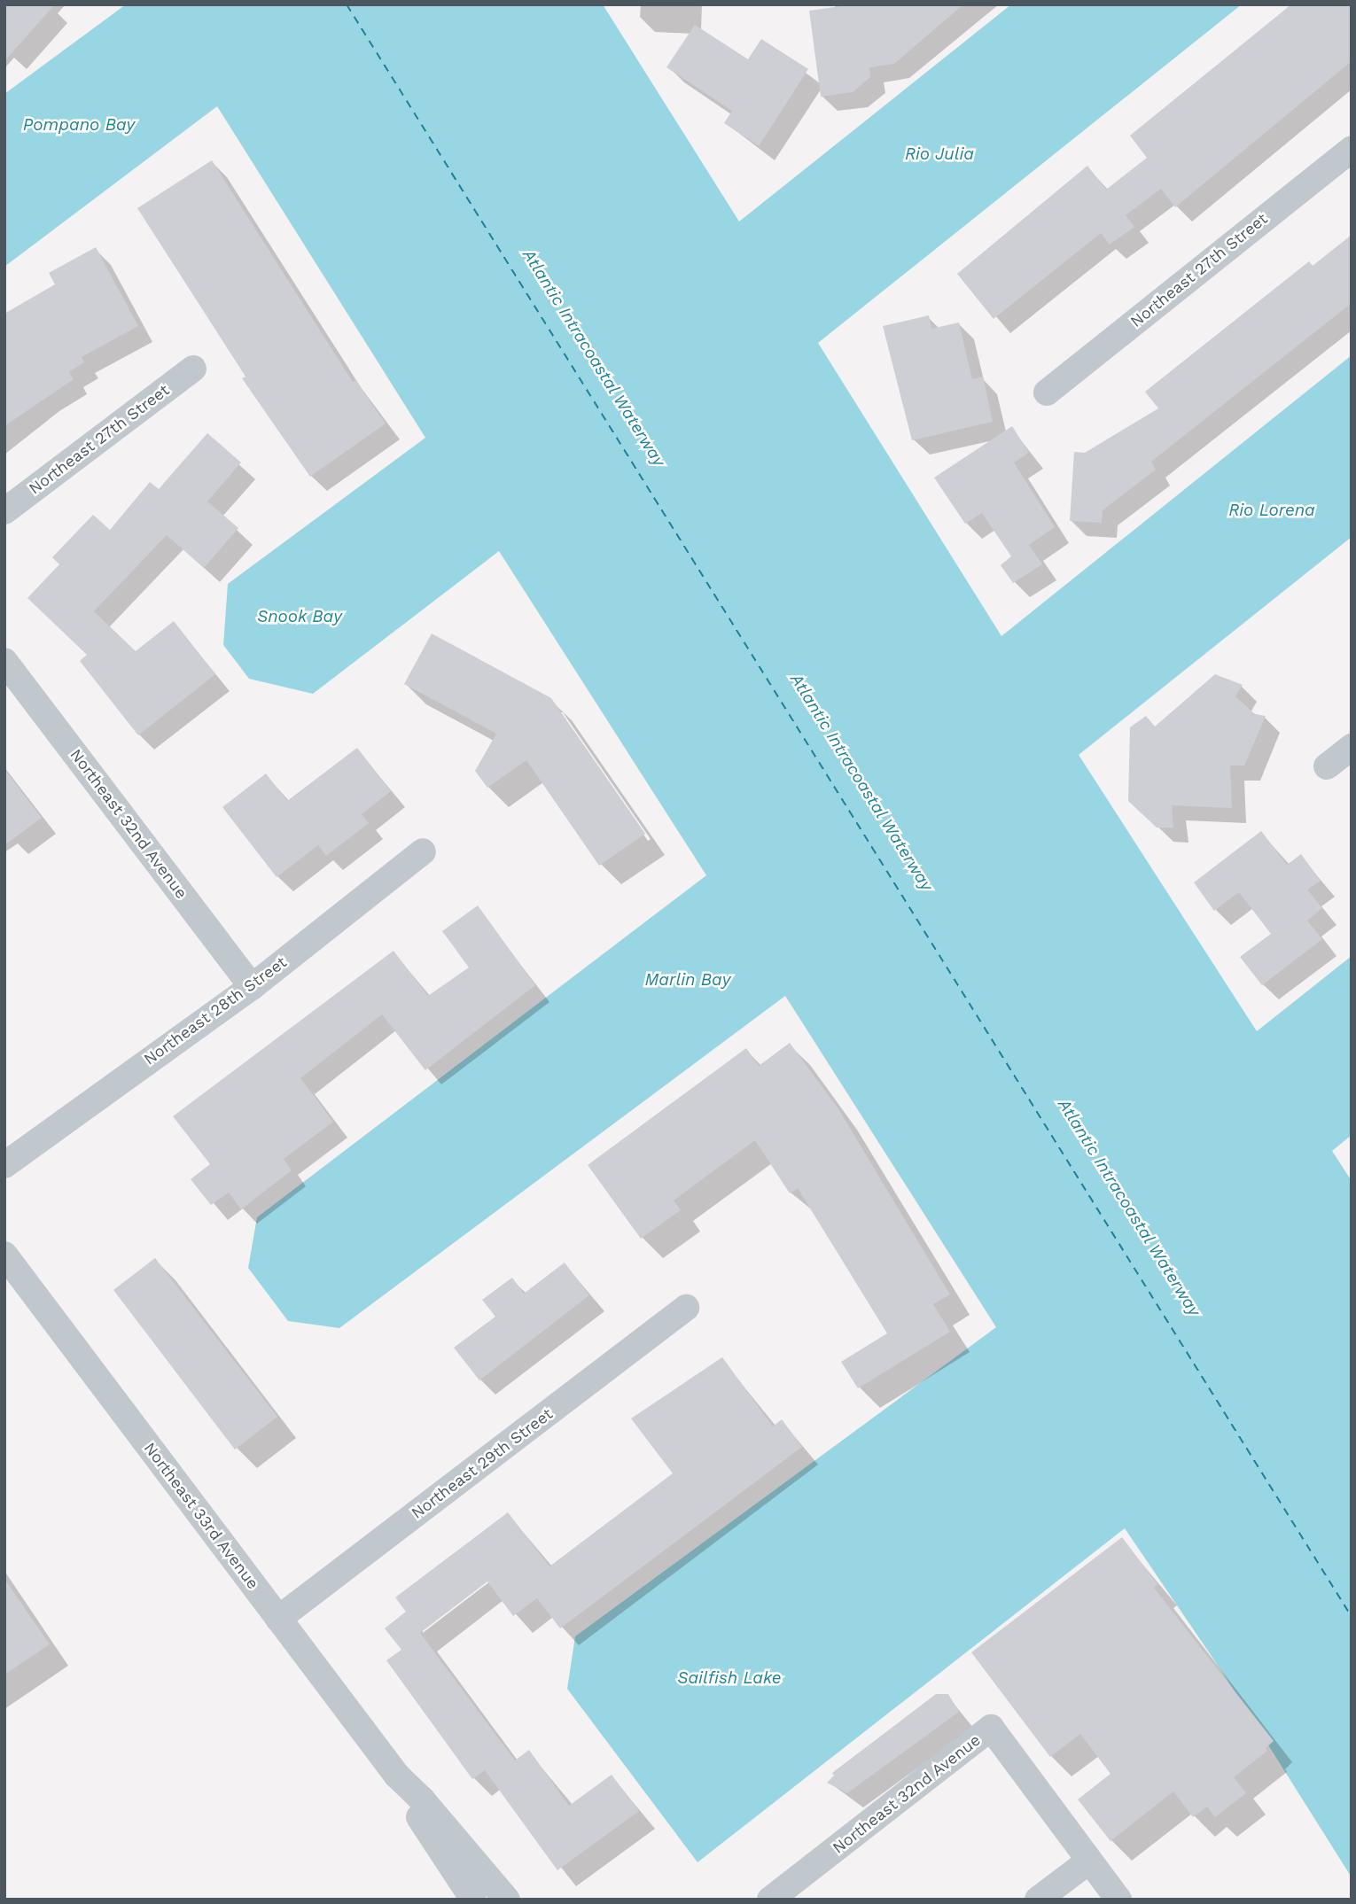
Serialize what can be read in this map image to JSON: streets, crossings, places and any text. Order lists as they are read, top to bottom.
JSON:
{
  "streets": {
    "street": [
      "Northeast 27th Street",
      "Northeast 32nd Avenue",
      "Northeast 28th Street",
      "Northeast 29th Street",
      "Northeast 33rd Avenue"
    ]
  },
  "crossings": [
    ["Northeast 32nd Avenue", "Northeast 28th Street"],
    ["Northeast 29th Street", "Northeast 33rd Avenue"]
  ],
  "water": [
    "Pompano Bay",
    "Rio Julia",
    "Atlantic Intracoastal Waterway",
    "Rio Lorena",
    "Snook Bay",
    "Marlin Bay",
    "Sailfish Lake"
  ]
}
